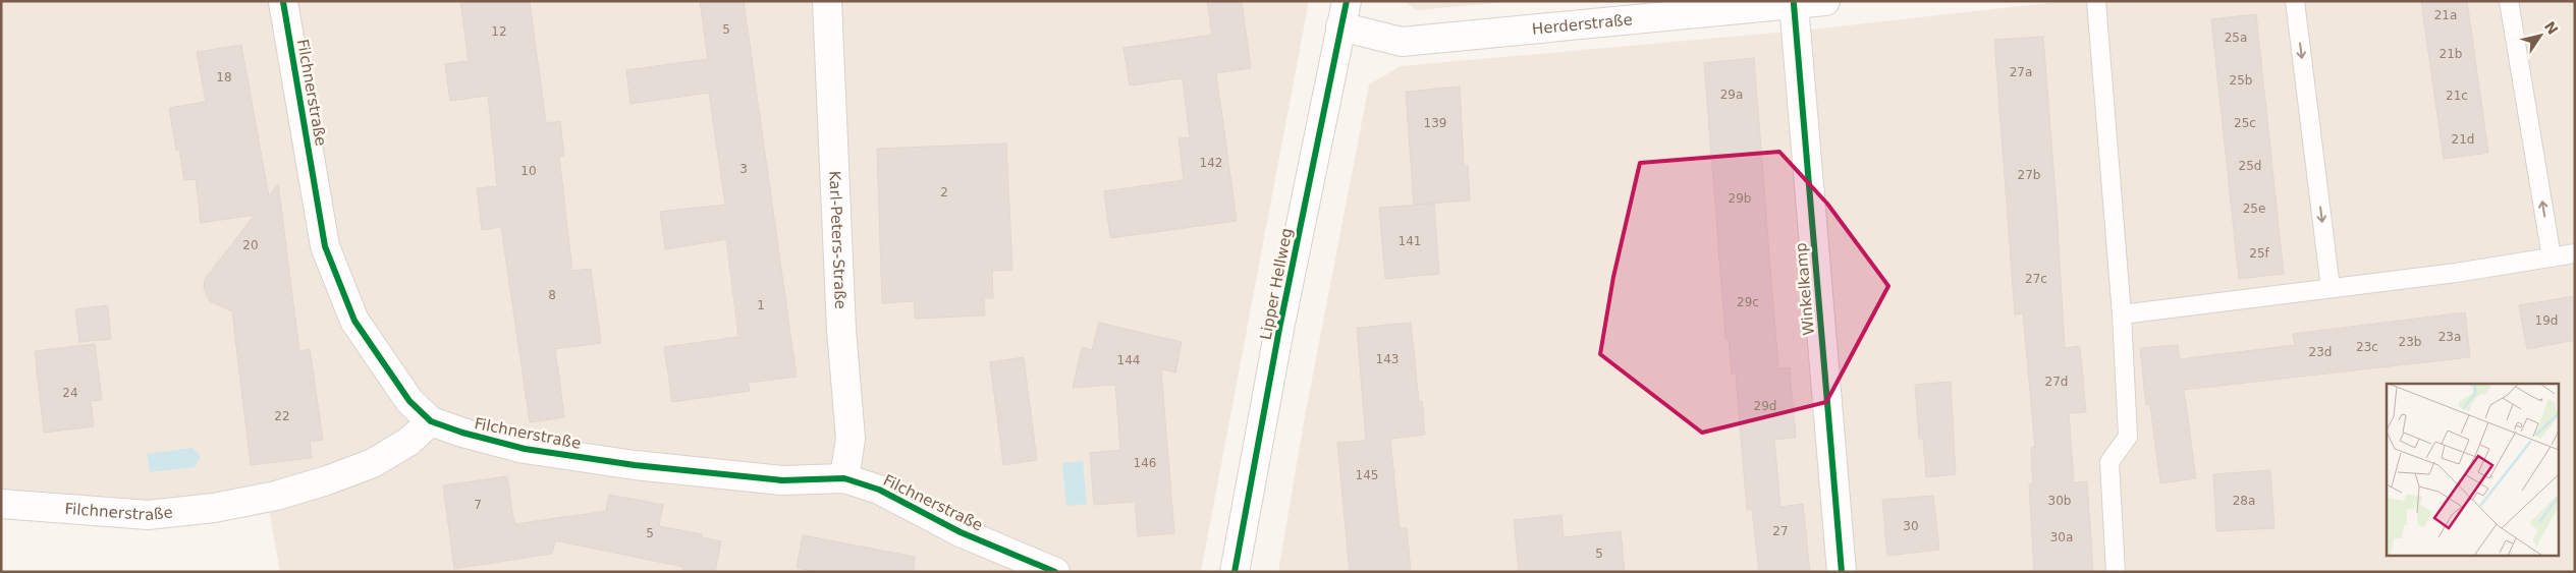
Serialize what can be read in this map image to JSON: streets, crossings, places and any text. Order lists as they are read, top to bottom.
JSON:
{
  "streets": {
    "street": [
      "Herderstraße",
      "Filchnerstraße",
      "Karl-Peters-Straße",
      "Lipper Hellweg",
      "Winkelkamp"
    ]
  },
  "crossings": [
    ["Herderstraße", "Lipper Hellweg"],
    ["Herderstraße", "Winkelkamp"],
    ["Filchnerstraße", "Karl-Peters-Straße"]
  ],
  "house_numbers": [
    "21a",
    "5",
    "12",
    "25a",
    "21b",
    "27a",
    "18",
    "25b",
    "29a",
    "21c",
    "139",
    "25c",
    "21d",
    "142",
    "25d",
    "3",
    "10",
    "27b",
    "2",
    "29b",
    "25e",
    "141",
    "20",
    "25f",
    "27c",
    "8",
    "29c",
    "1",
    "19d",
    "23a",
    "23b",
    "23c",
    "23d",
    "143",
    "144",
    "27d",
    "24",
    "29d",
    "22",
    "146",
    "145",
    "30b",
    "28a",
    "7",
    "30",
    "27",
    "5",
    "30a",
    "5"
  ],
  "north": "top right"
}
